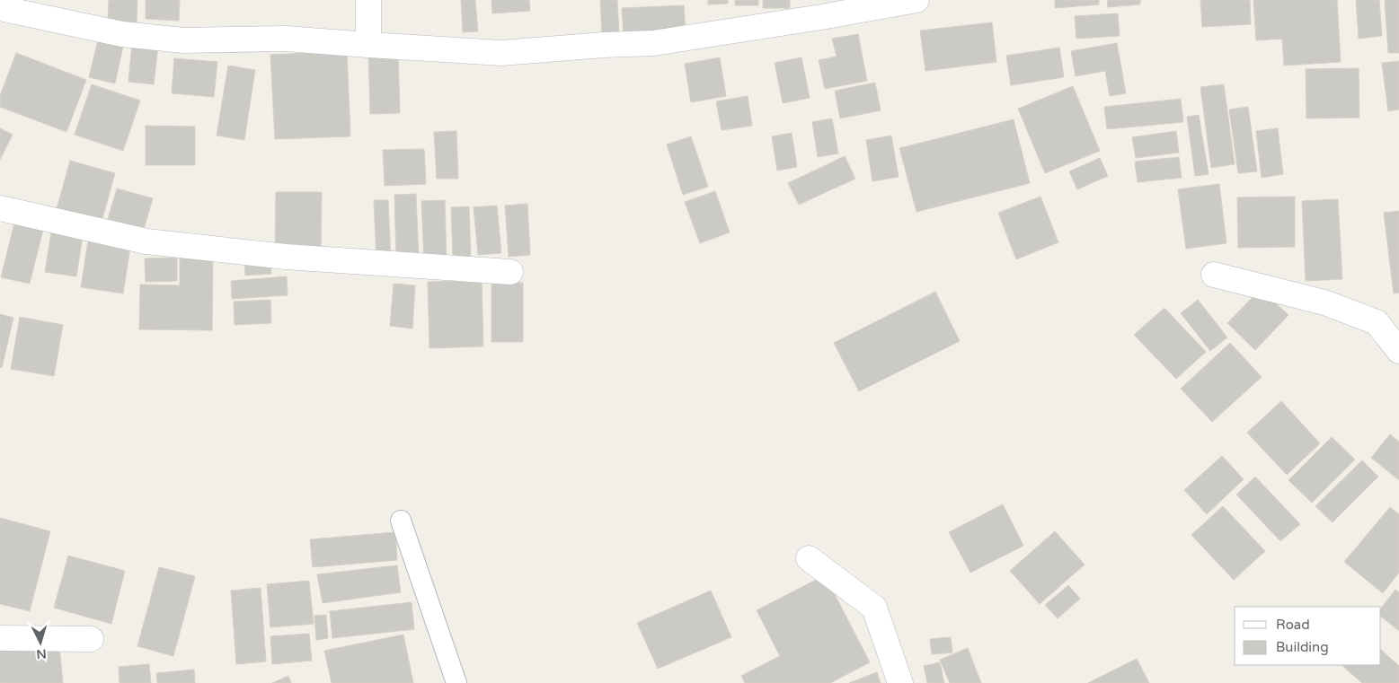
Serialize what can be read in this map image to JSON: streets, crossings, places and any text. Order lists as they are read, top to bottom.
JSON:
{
  "legend": ["Road", "Building"],
  "north": "bottom"
}
